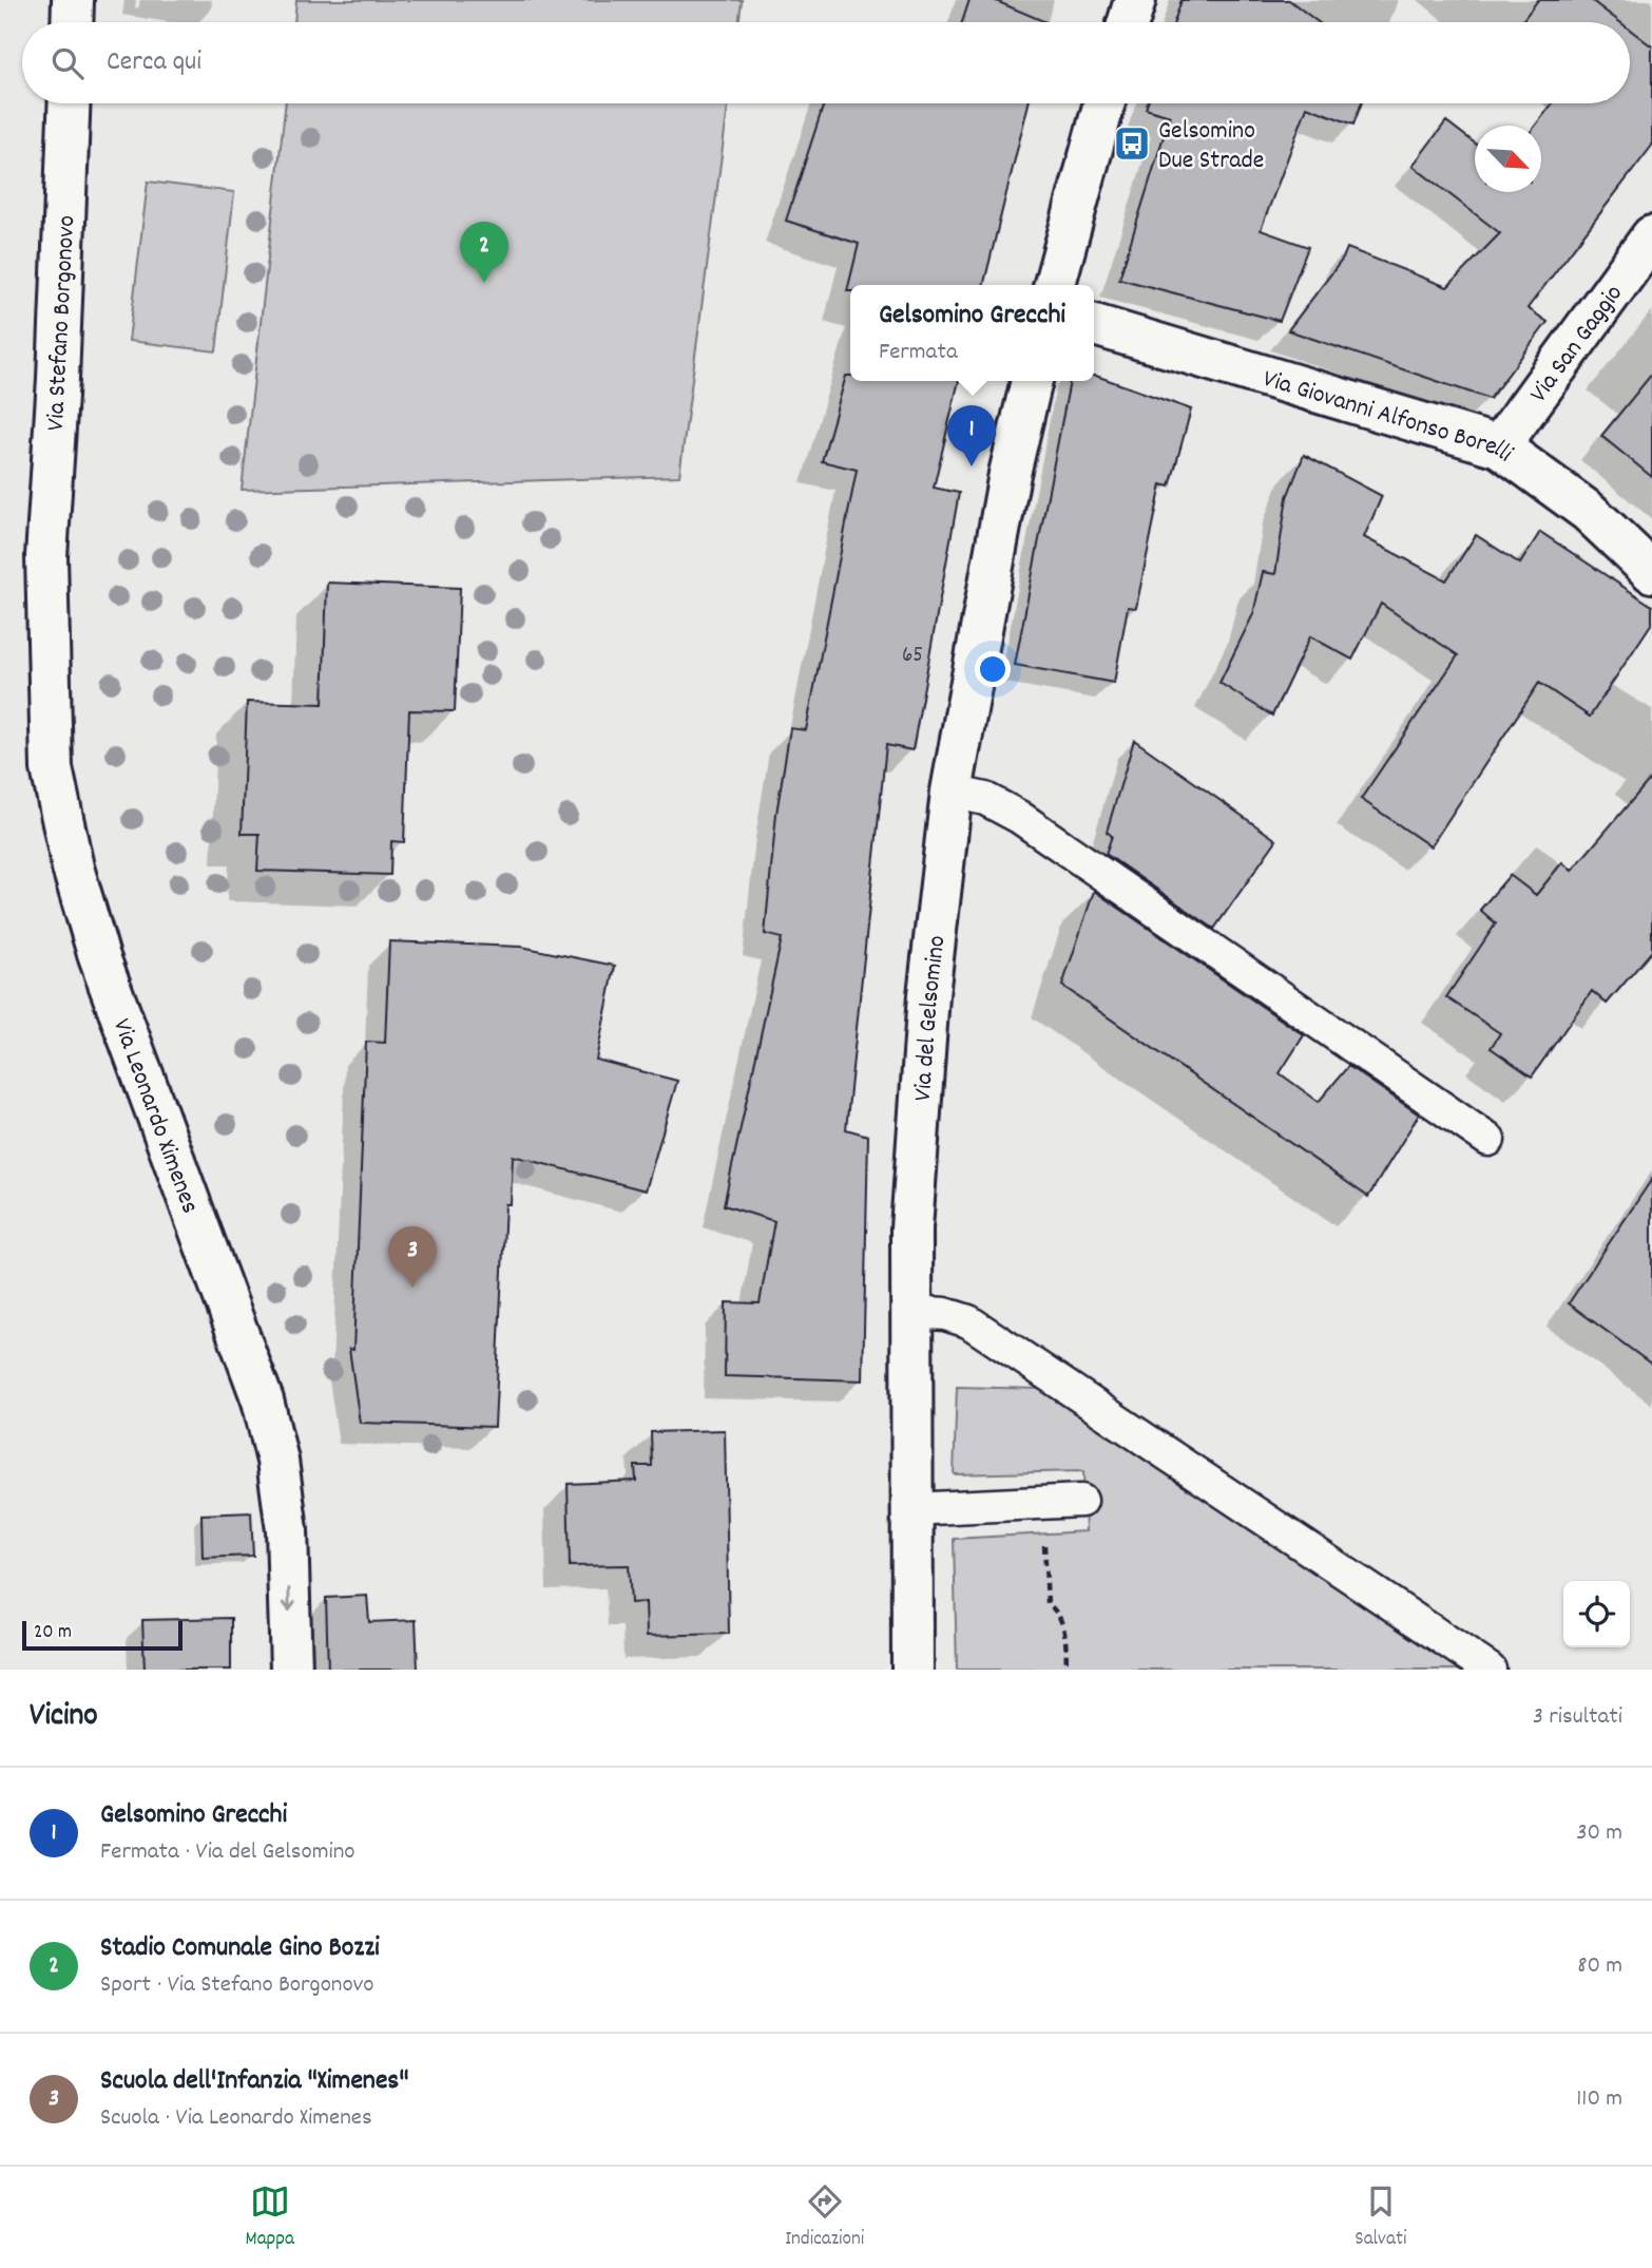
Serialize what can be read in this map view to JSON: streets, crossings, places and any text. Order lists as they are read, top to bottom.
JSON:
{
  "streets": {
    "street": [
      "Via Stefano Borgonovo",
      "Via San Gaggio",
      "Via Giovanni Alfonso Borelli",
      "Via del Gelsomino",
      "Via Leonardo Ximenes"
    ]
  },
  "crossings": [
    ["Via Stefano Borgonovo", "Via Leonardo Ximenes"],
    ["Via San Gaggio", "Via Giovanni Alfonso Borelli"]
  ],
  "one_way": ["Via Leonardo Ximenes"],
  "places": {
    "bus stop": ["Gelsomino Due Strade"]
  },
  "house_numbers": ["65"],
  "scale_bar": "20 m",
  "north": "bottom right",
  "page": {
    "search": "Cerca qui",
    "pins": ["2", "1", "3"],
    "popup": ["Gelsomino Grecchi", "Fermata"],
    "scale": "20 m",
    "heading": ["Vicino", "3 risultati"],
    "list": [
      {
        "mark": "1",
        "name": "Gelsomino Grecchi",
        "note": "Fermata · Via del Gelsomino",
        "value": "30 m"
      },
      {
        "mark": "2",
        "name": "Stadio Comunale Gino Bozzi",
        "note": "Sport · Via Stefano Borgonovo",
        "value": "80 m"
      },
      {
        "mark": "3",
        "name": "Scuola dell'Infanzia \"Ximenes\"",
        "note": "Scuola · Via Leonardo Ximenes",
        "value": "110 m"
      }
    ],
    "nav": ["Mappa", "Indicazioni", "Salvati"]
  }
}
